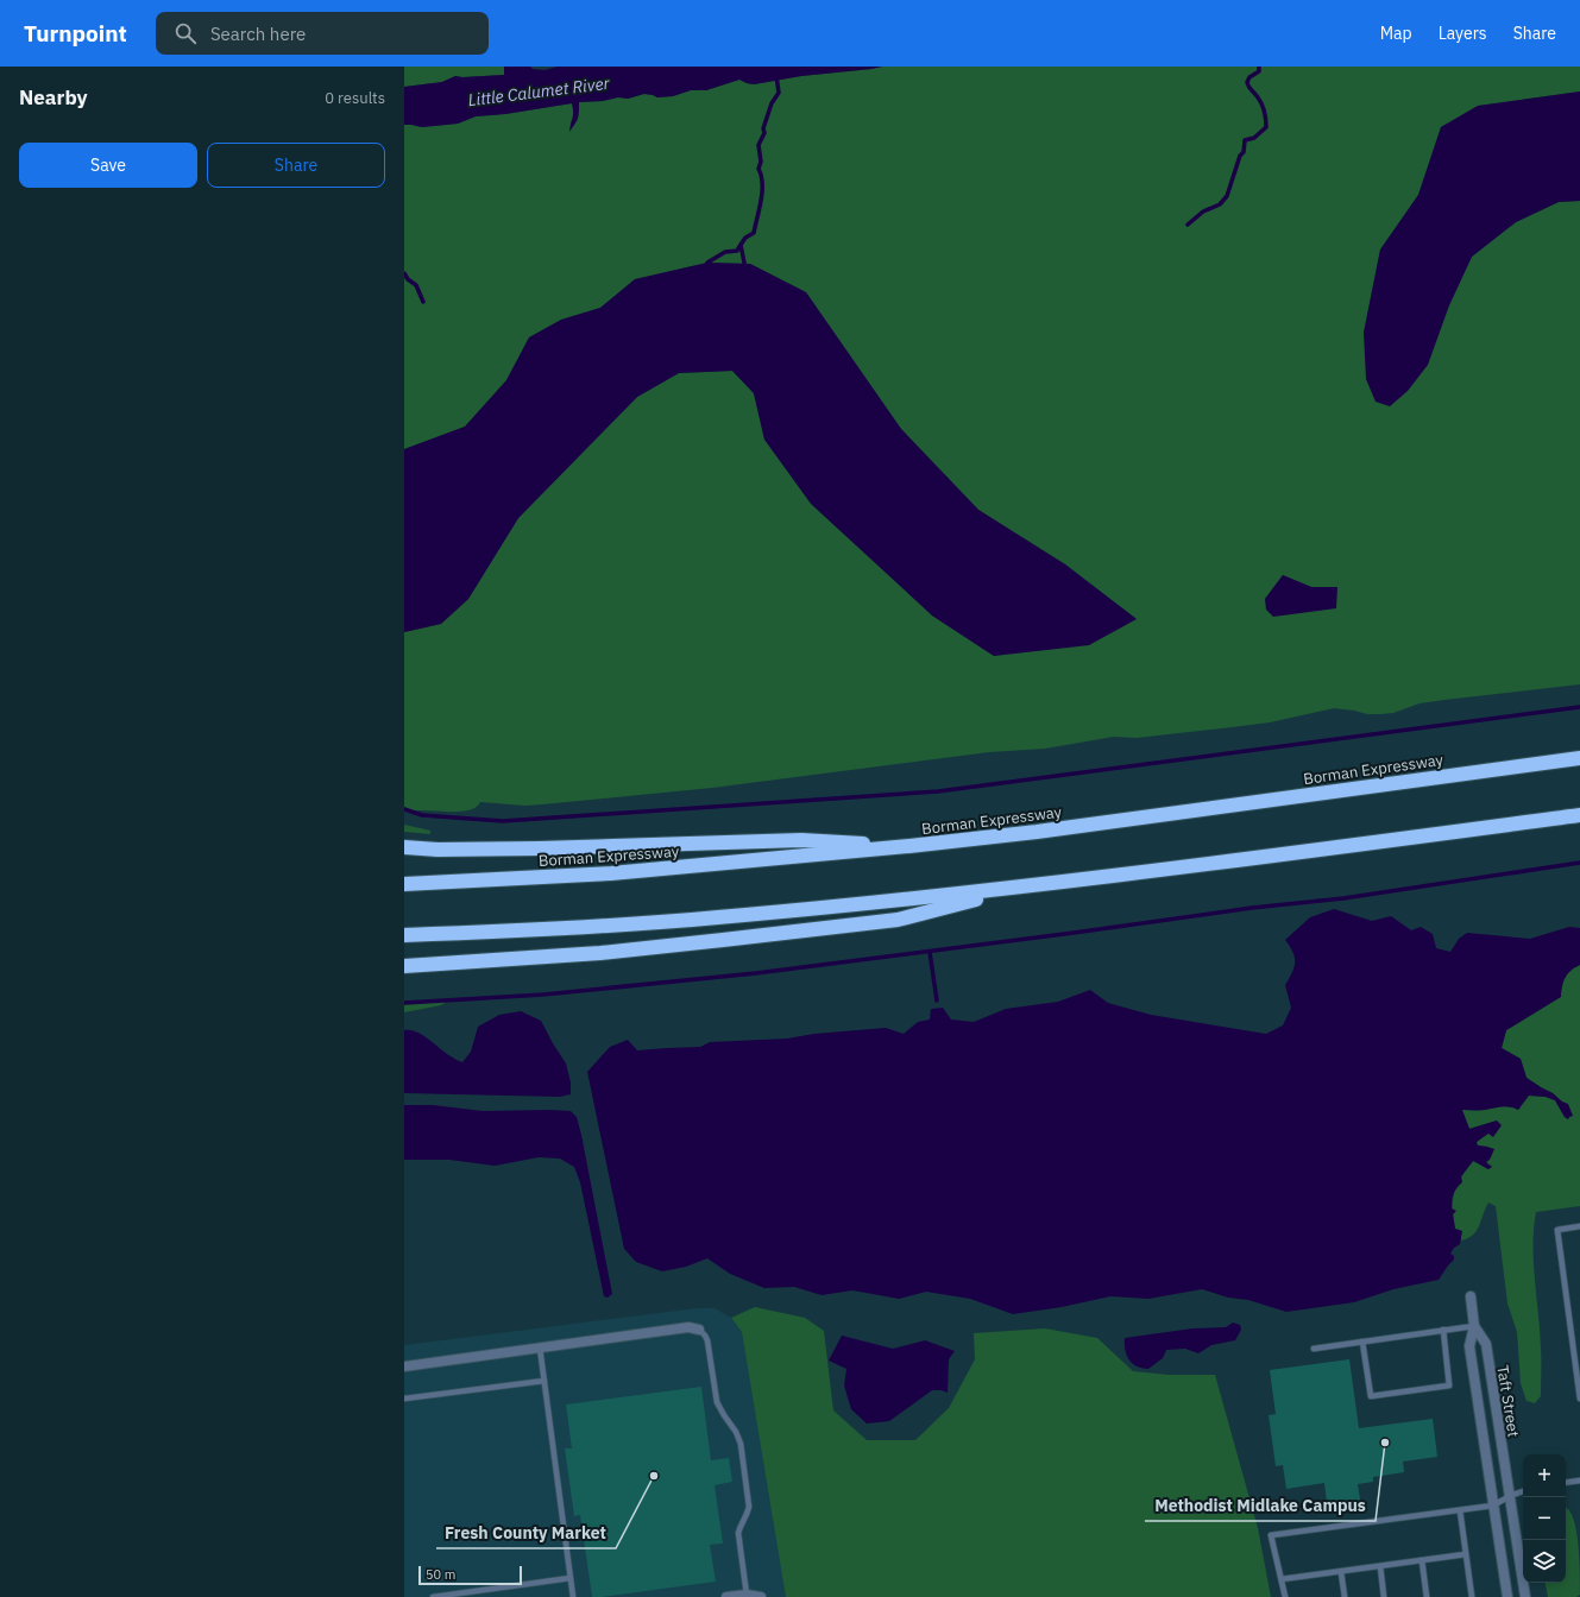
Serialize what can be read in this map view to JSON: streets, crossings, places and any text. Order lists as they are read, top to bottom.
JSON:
{
  "streets": {
    "highway": ["Borman Expressway"],
    "street": ["Taft Street"]
  },
  "water": ["Little Calumet River"],
  "places": ["Methodist Midlake Campus", "Fresh County Market"],
  "scale_bar": "50 m",
  "page": {
    "header": "Turnpoint",
    "search": "Search here",
    "nav": ["Map", "Layers", "Share"],
    "heading": ["Nearby", "0 results"],
    "buttons": ["Save", "Share"],
    "map_buttons": ["+", "−"],
    "scale": "50 m"
  }
}
